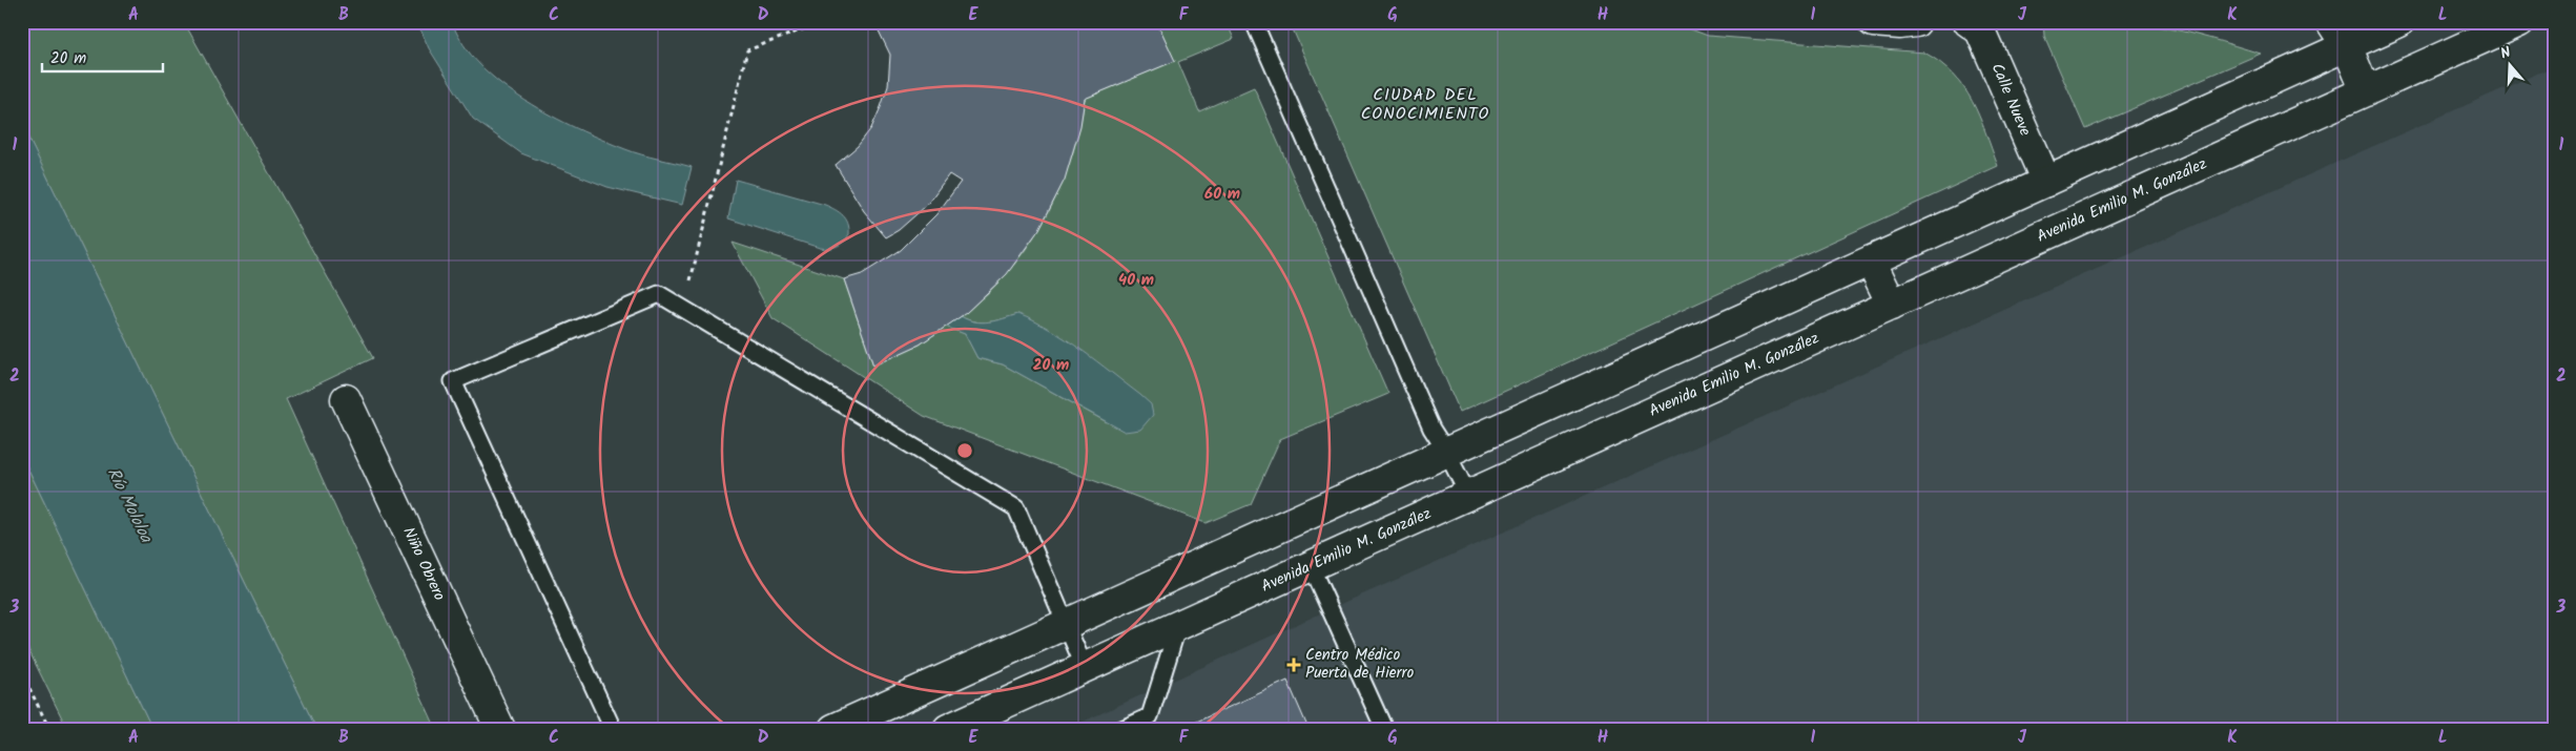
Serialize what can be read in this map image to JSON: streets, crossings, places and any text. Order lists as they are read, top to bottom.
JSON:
{
  "streets": {
    "main road": ["Calle Nueve", "Avenida Emilio M. González", "Niño Obrero"]
  },
  "districts": ["CIUDAD DEL CONOCIMIENTO"],
  "water": ["Río Mololoa"],
  "places": {
    "health": ["Centro Médico Puerta de Hierro"]
  },
  "scale_bar": "20 m",
  "north": "top",
  "grid": {
    "columns": [
      "A",
      "B",
      "C",
      "D",
      "E",
      "F",
      "G",
      "H",
      "I",
      "J",
      "K",
      "L"
    ],
    "rows": ["1", "2", "3"]
  },
  "rings": ["60 m", "40 m", "20 m"]
}
